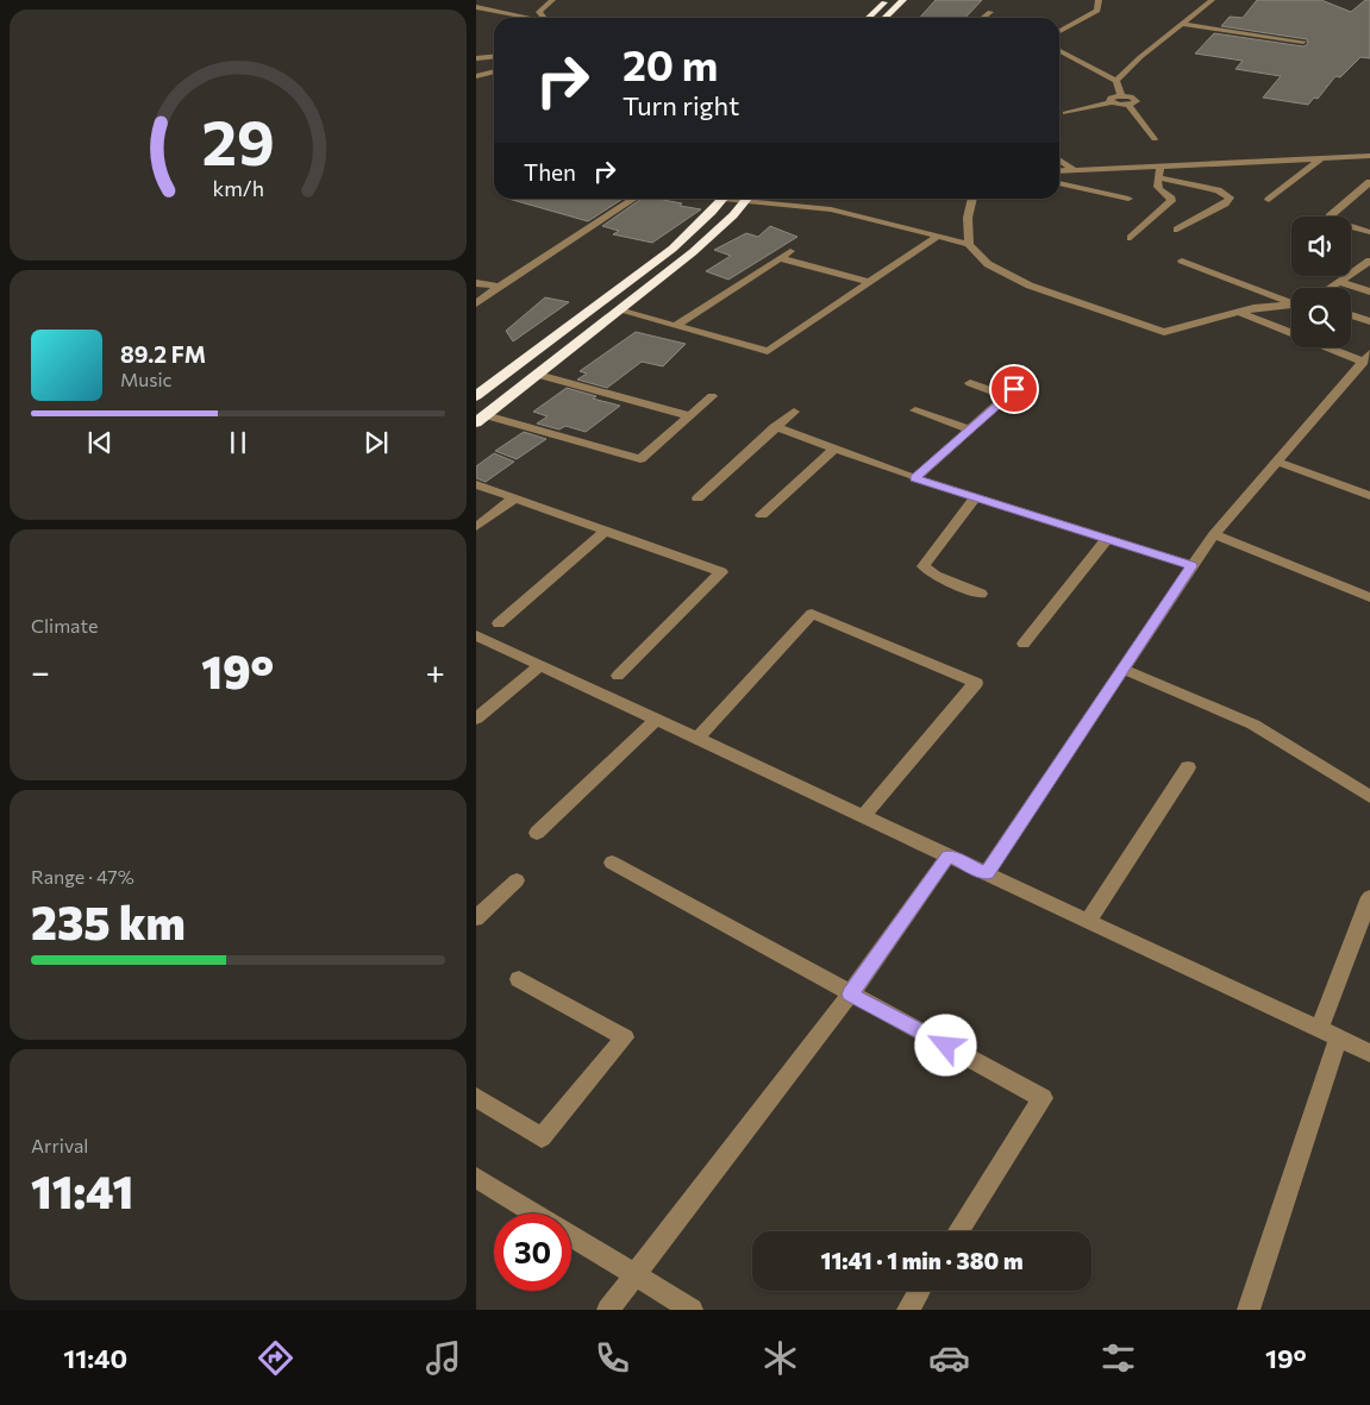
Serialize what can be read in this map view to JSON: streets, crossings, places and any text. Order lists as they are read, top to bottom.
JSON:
{
  "page": {
    "turn": ["20 m", "Turn right"],
    "then": "Then",
    "song": ["89.2 FM", "Music"],
    "tile": [
      "Climate",
      ["Range · 47%", "235 km"],
      ["Arrival", "11:41"]
    ],
    "heat": ["−", "19°", "+"],
    "limit": "30",
    "trip": "11:41 · 1 min · 380 m",
    "tabs": ["11:40", "19°"],
    "gauge": ["29", "km/h"]
  }
}
